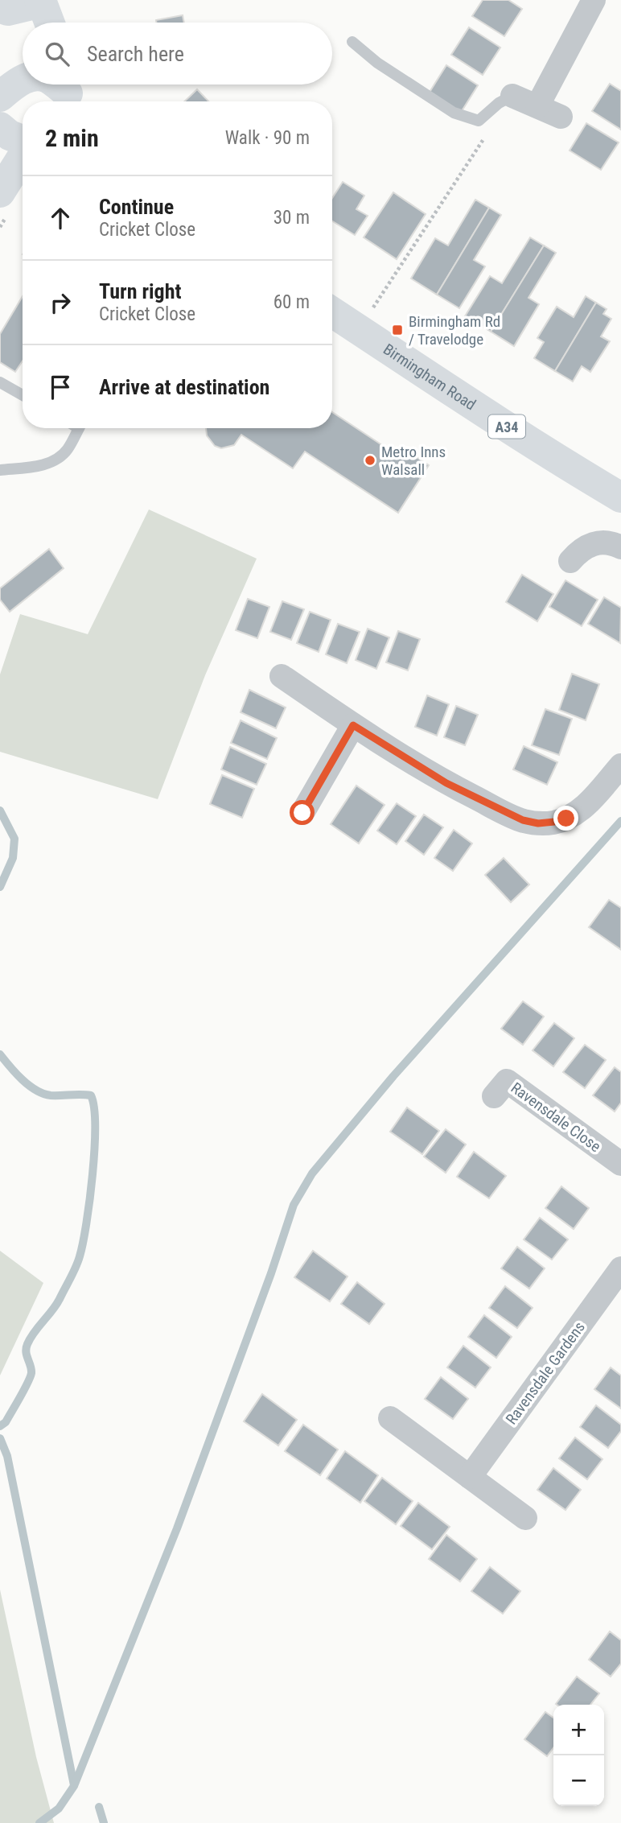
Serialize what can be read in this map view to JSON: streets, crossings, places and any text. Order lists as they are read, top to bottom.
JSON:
{
  "streets": {
    "main road": ["Birmingham Road", "A34"],
    "street": ["Ravensdale Close", "Ravensdale Gardens"]
  },
  "places": {
    "transit": ["Birmingham Rd / Travelodge"],
    "other": ["Metro Inns Walsall"]
  },
  "page": {
    "search": "Search here",
    "heading": ["2 min", "Walk · 90 m"],
    "list": [
      ["Continue", "Cricket Close", "30 m"],
      ["Turn right", "Cricket Close", "60 m"],
      "Arrive at destination"
    ],
    "map_buttons": ["+", "−"]
  }
}
